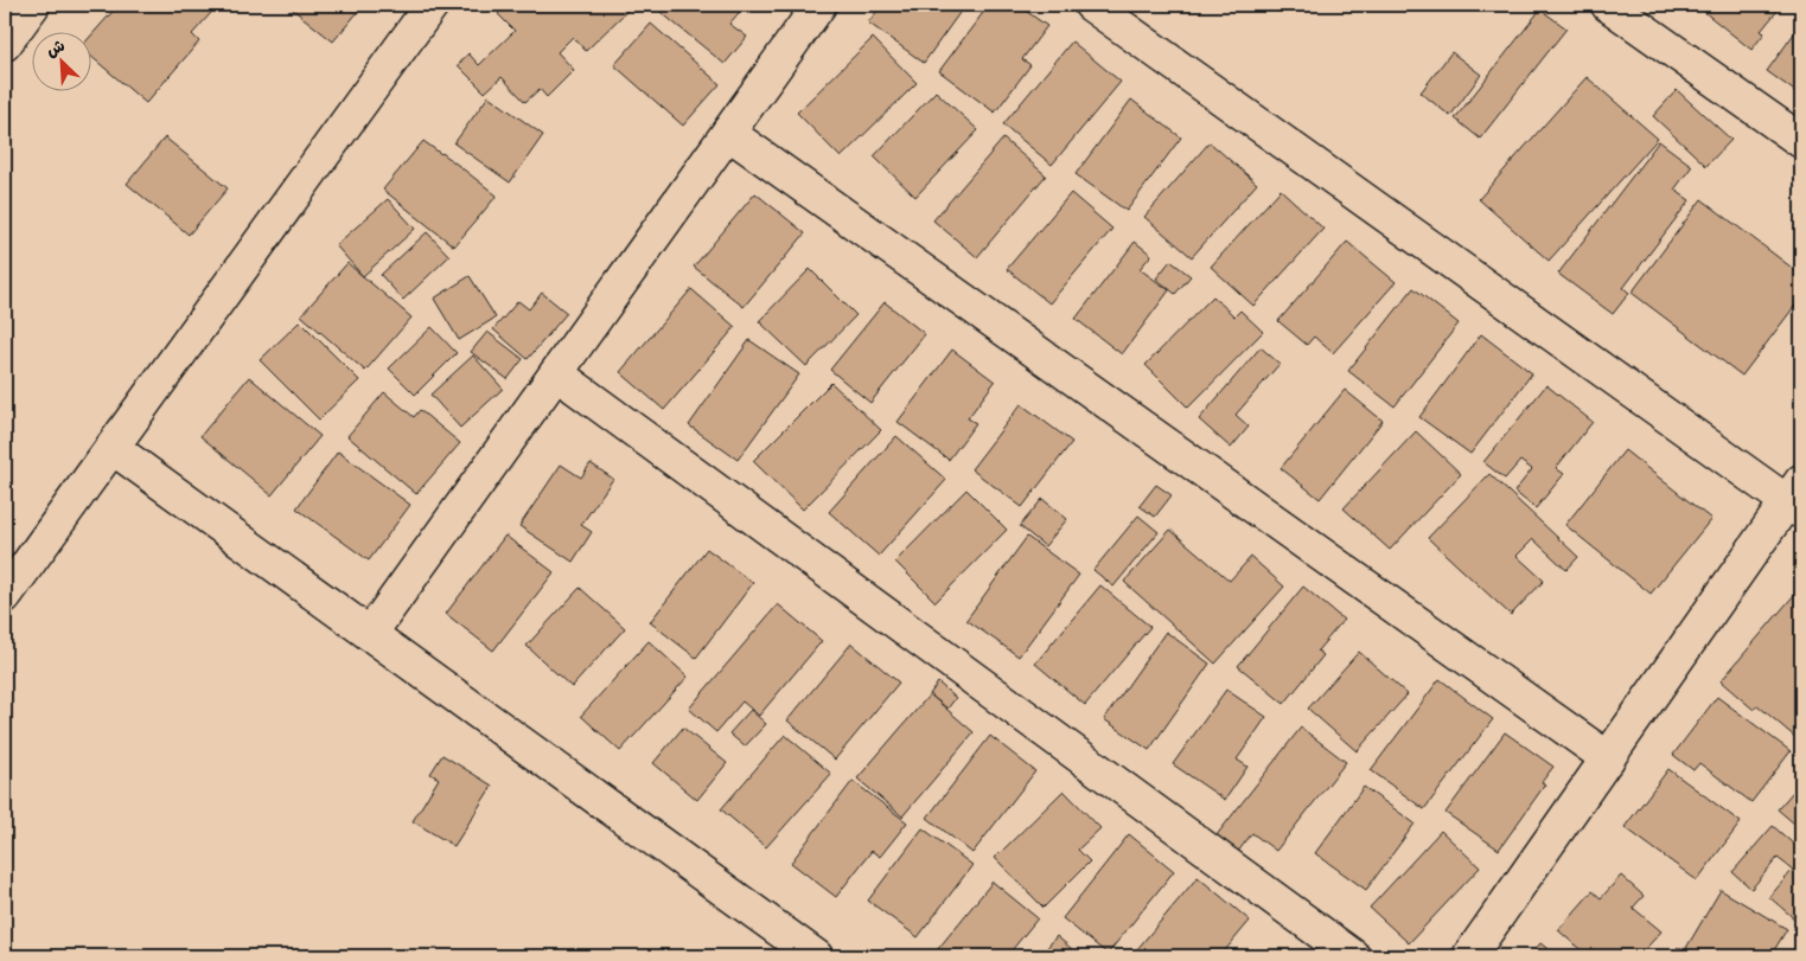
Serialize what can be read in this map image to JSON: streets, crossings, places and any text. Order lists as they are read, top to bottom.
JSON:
{
  "north": "top left"
}
